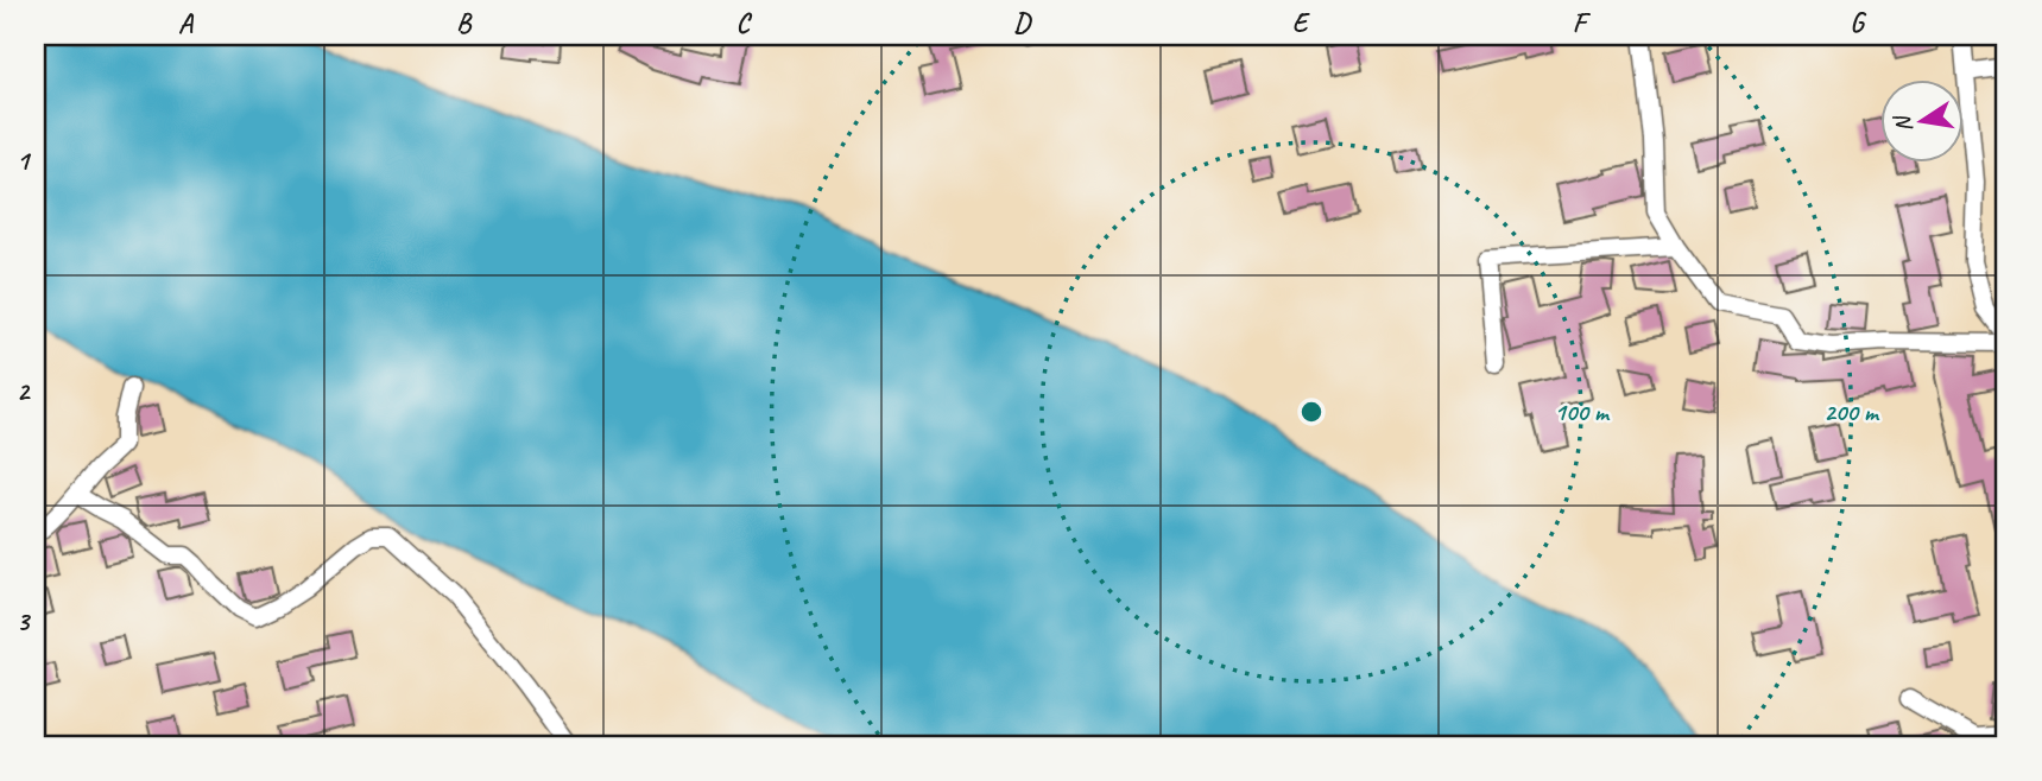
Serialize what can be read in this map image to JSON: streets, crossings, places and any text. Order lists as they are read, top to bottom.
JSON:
{
  "north": "left",
  "grid": {
    "columns": [
      "A",
      "B",
      "C",
      "D",
      "E",
      "F",
      "G"
    ],
    "rows": ["1", "2", "3"]
  },
  "rings": ["100 m", "200 m"]
}
